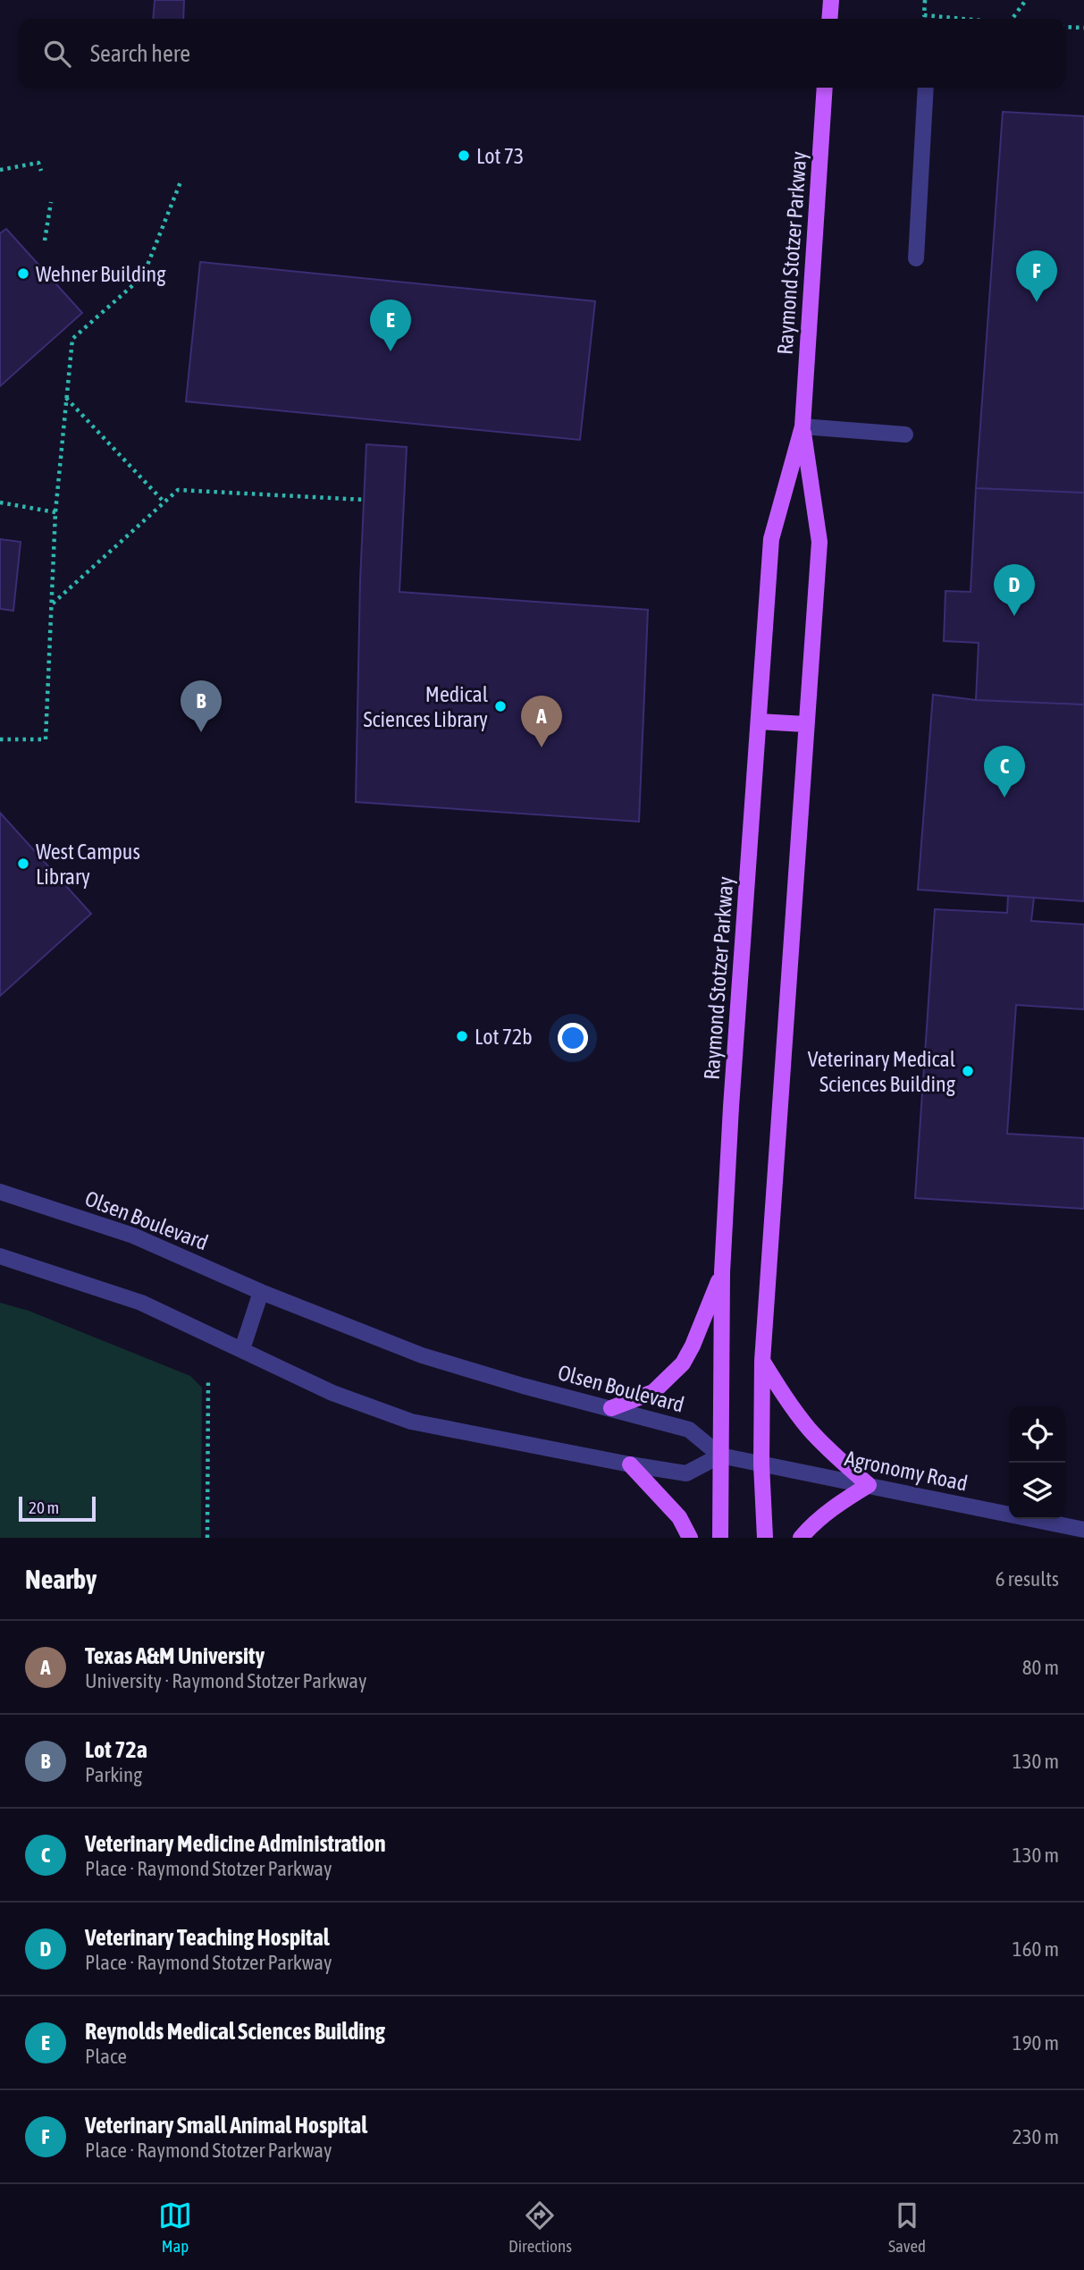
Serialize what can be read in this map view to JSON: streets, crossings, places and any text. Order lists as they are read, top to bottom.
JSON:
{
  "streets": {
    "main road": ["Raymond Stotzer Parkway"],
    "street": ["Olsen Boulevard", "Agronomy Road"]
  },
  "crossings": [
    ["Raymond Stotzer Parkway", "Olsen Boulevard"],
    ["Raymond Stotzer Parkway", "Agronomy Road"],
    ["Olsen Boulevard", "Agronomy Road"]
  ],
  "places": [
    "Lot 73",
    "Wehner Building",
    "Medical Sciences Library",
    "West Campus Library",
    "Lot 72b",
    "Veterinary Medical Sciences Building"
  ],
  "scale_bar": "20 m",
  "page": {
    "search": "Search here",
    "pins": [
      "F",
      "E",
      "D",
      "B",
      "A",
      "C"
    ],
    "scale": "20 m",
    "heading": ["Nearby", "6 results"],
    "list": [
      {
        "mark": "A",
        "name": "Texas A&M University",
        "note": "University · Raymond Stotzer Parkway",
        "value": "80 m"
      },
      {
        "mark": "B",
        "name": "Lot 72a",
        "note": "Parking",
        "value": "130 m"
      },
      {
        "mark": "C",
        "name": "Veterinary Medicine Administration",
        "note": "Place · Raymond Stotzer Parkway",
        "value": "130 m"
      },
      {
        "mark": "D",
        "name": "Veterinary Teaching Hospital",
        "note": "Place · Raymond Stotzer Parkway",
        "value": "160 m"
      },
      {
        "mark": "E",
        "name": "Reynolds Medical Sciences Building",
        "note": "Place",
        "value": "190 m"
      },
      {
        "mark": "F",
        "name": "Veterinary Small Animal Hospital",
        "note": "Place · Raymond Stotzer Parkway",
        "value": "230 m"
      }
    ],
    "nav": ["Map", "Directions", "Saved"]
  }
}
